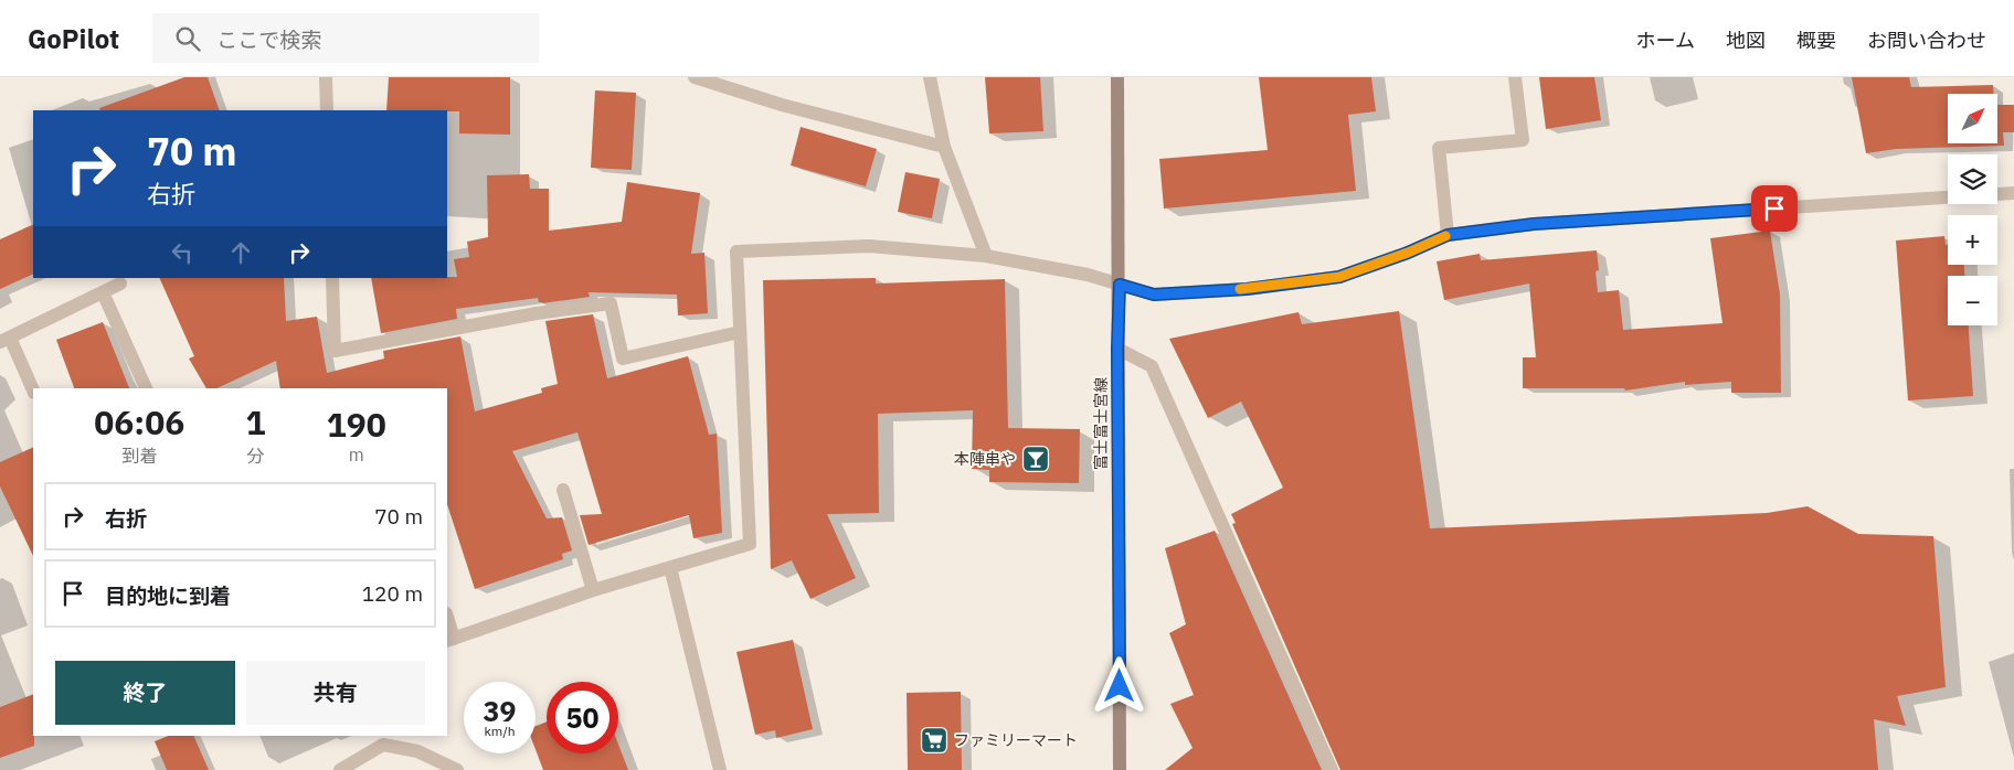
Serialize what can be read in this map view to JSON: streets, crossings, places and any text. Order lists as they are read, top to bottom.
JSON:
{
  "streets": {
    "main road": ["富士富士宮線"]
  },
  "places": {
    "bar": ["本陣串や"],
    "supermarket": ["ファミリーマート"]
  },
  "north": "top right",
  "page": {
    "header": "GoPilot",
    "search": "ここで検索",
    "nav": [
      "ホーム",
      "地図",
      "概要",
      "お問い合わせ"
    ],
    "map_buttons": ["+", "−"],
    "turn": ["70 m", "右折"],
    "eta": [
      "06:06",
      "到着",
      "1",
      "分",
      "190",
      "m"
    ],
    "list": [
      {
        "name": "右折",
        "value": "70 m"
      },
      {
        "name": "目的地に到着",
        "value": "120 m"
      }
    ],
    "buttons": ["終了", "共有"],
    "speed": "39 km/h",
    "limit": "50"
  }
}
